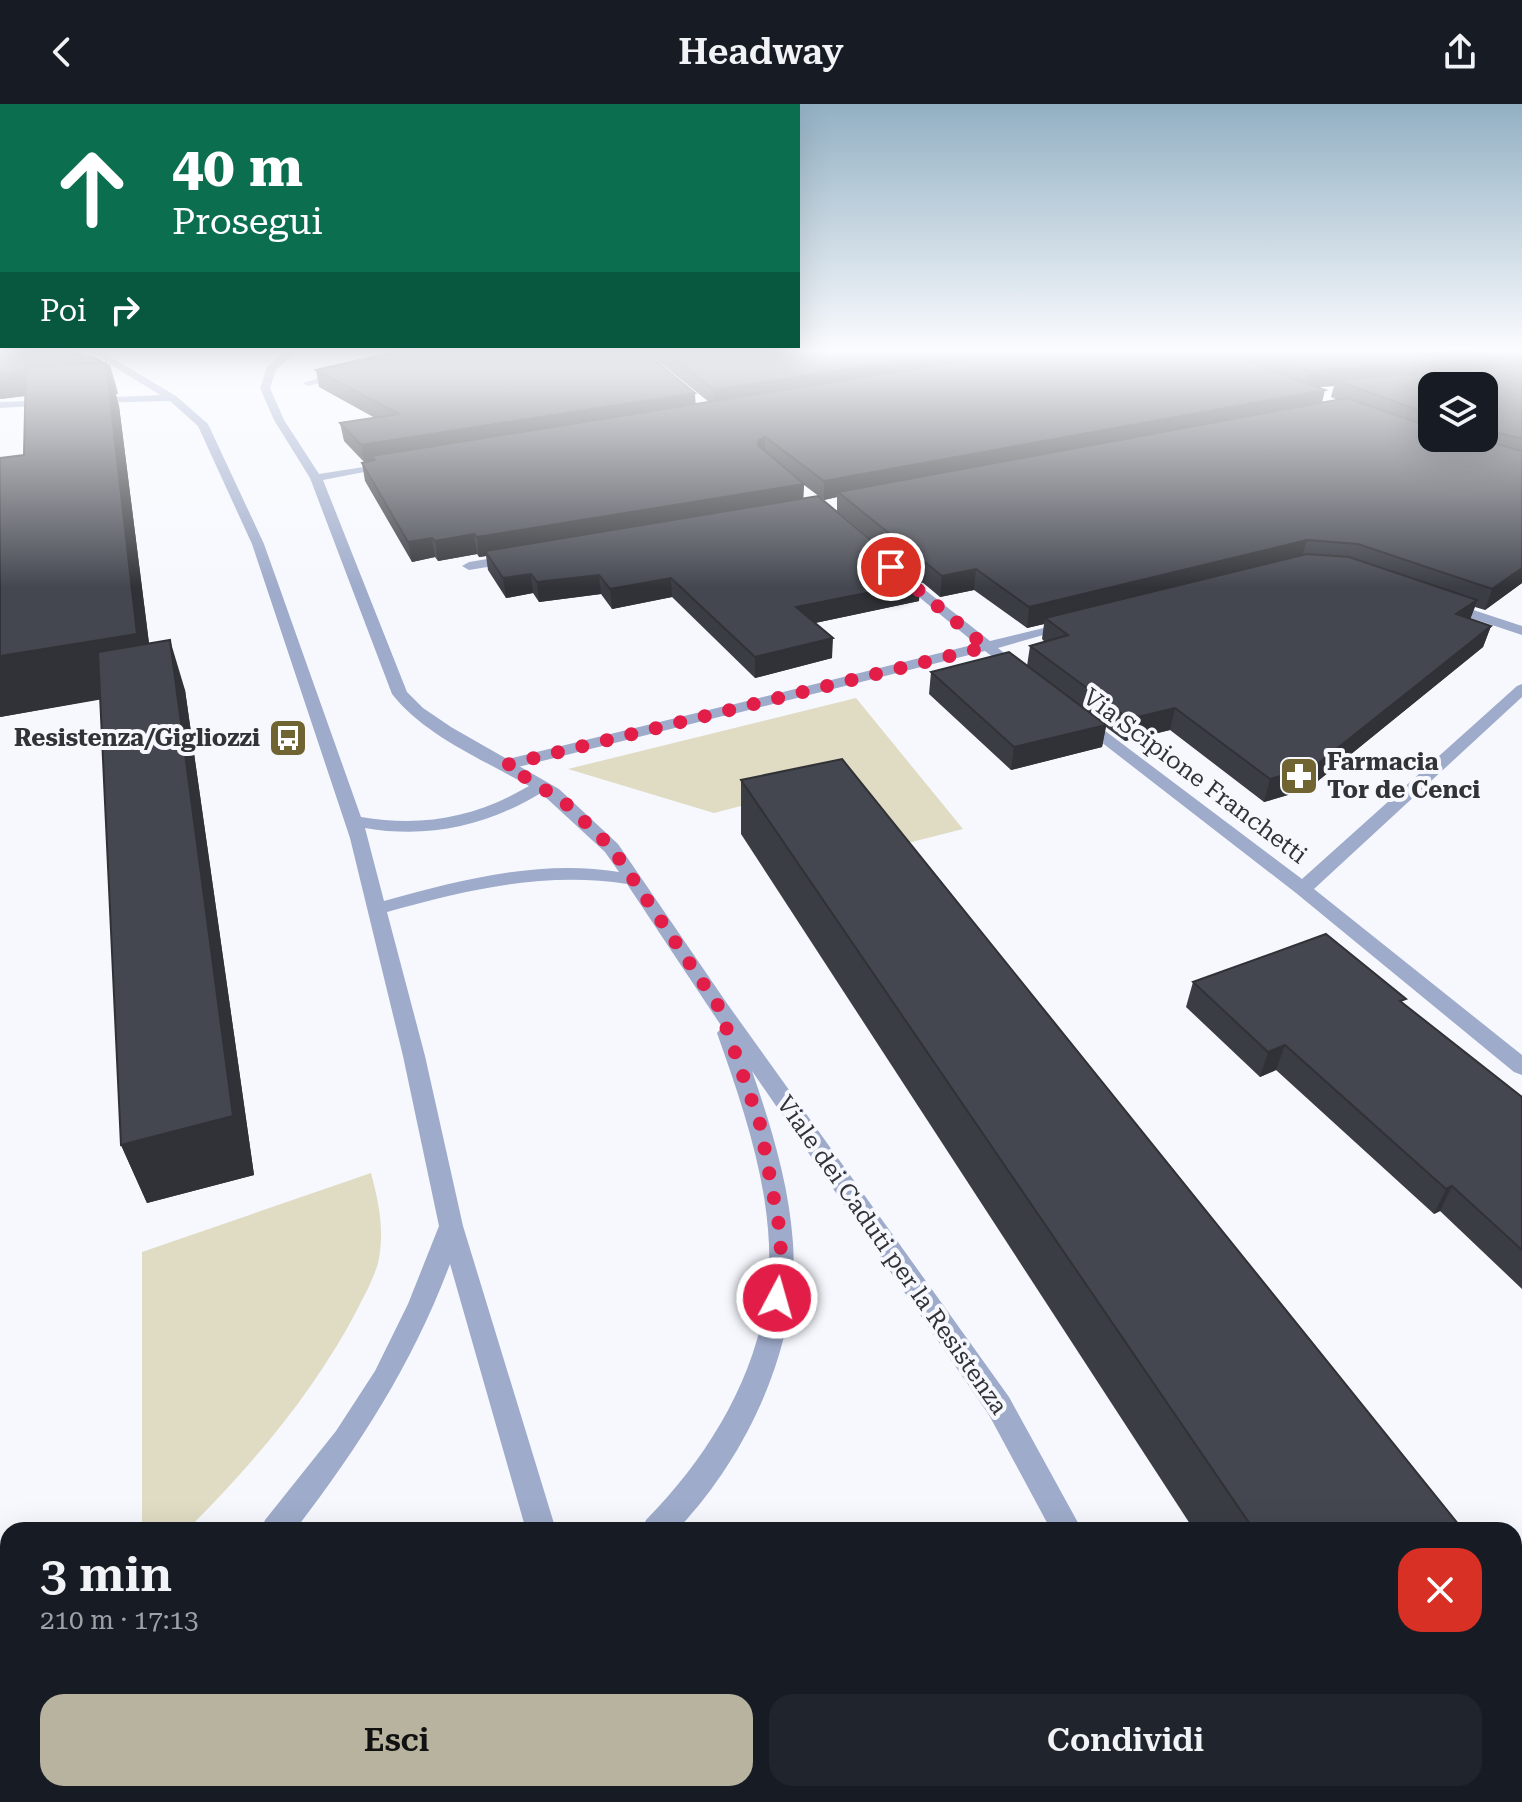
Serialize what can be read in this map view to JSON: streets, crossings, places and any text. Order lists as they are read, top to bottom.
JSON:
{
  "streets": {
    "street": ["Via Scipione Franchetti", "Viale dei Caduti per la Resistenza"]
  },
  "places": {
    "bus stop": ["Resistenza/Gigliozzi"],
    "pharmacy": ["Farmacia Tor de Cenci"]
  },
  "page": {
    "header": "Headway",
    "turn": ["40 m", "Prosegui"],
    "then": "Poi",
    "heading": ["3 min", "210 m · 17:13"],
    "buttons": ["Esci", "Condividi"]
  }
}
